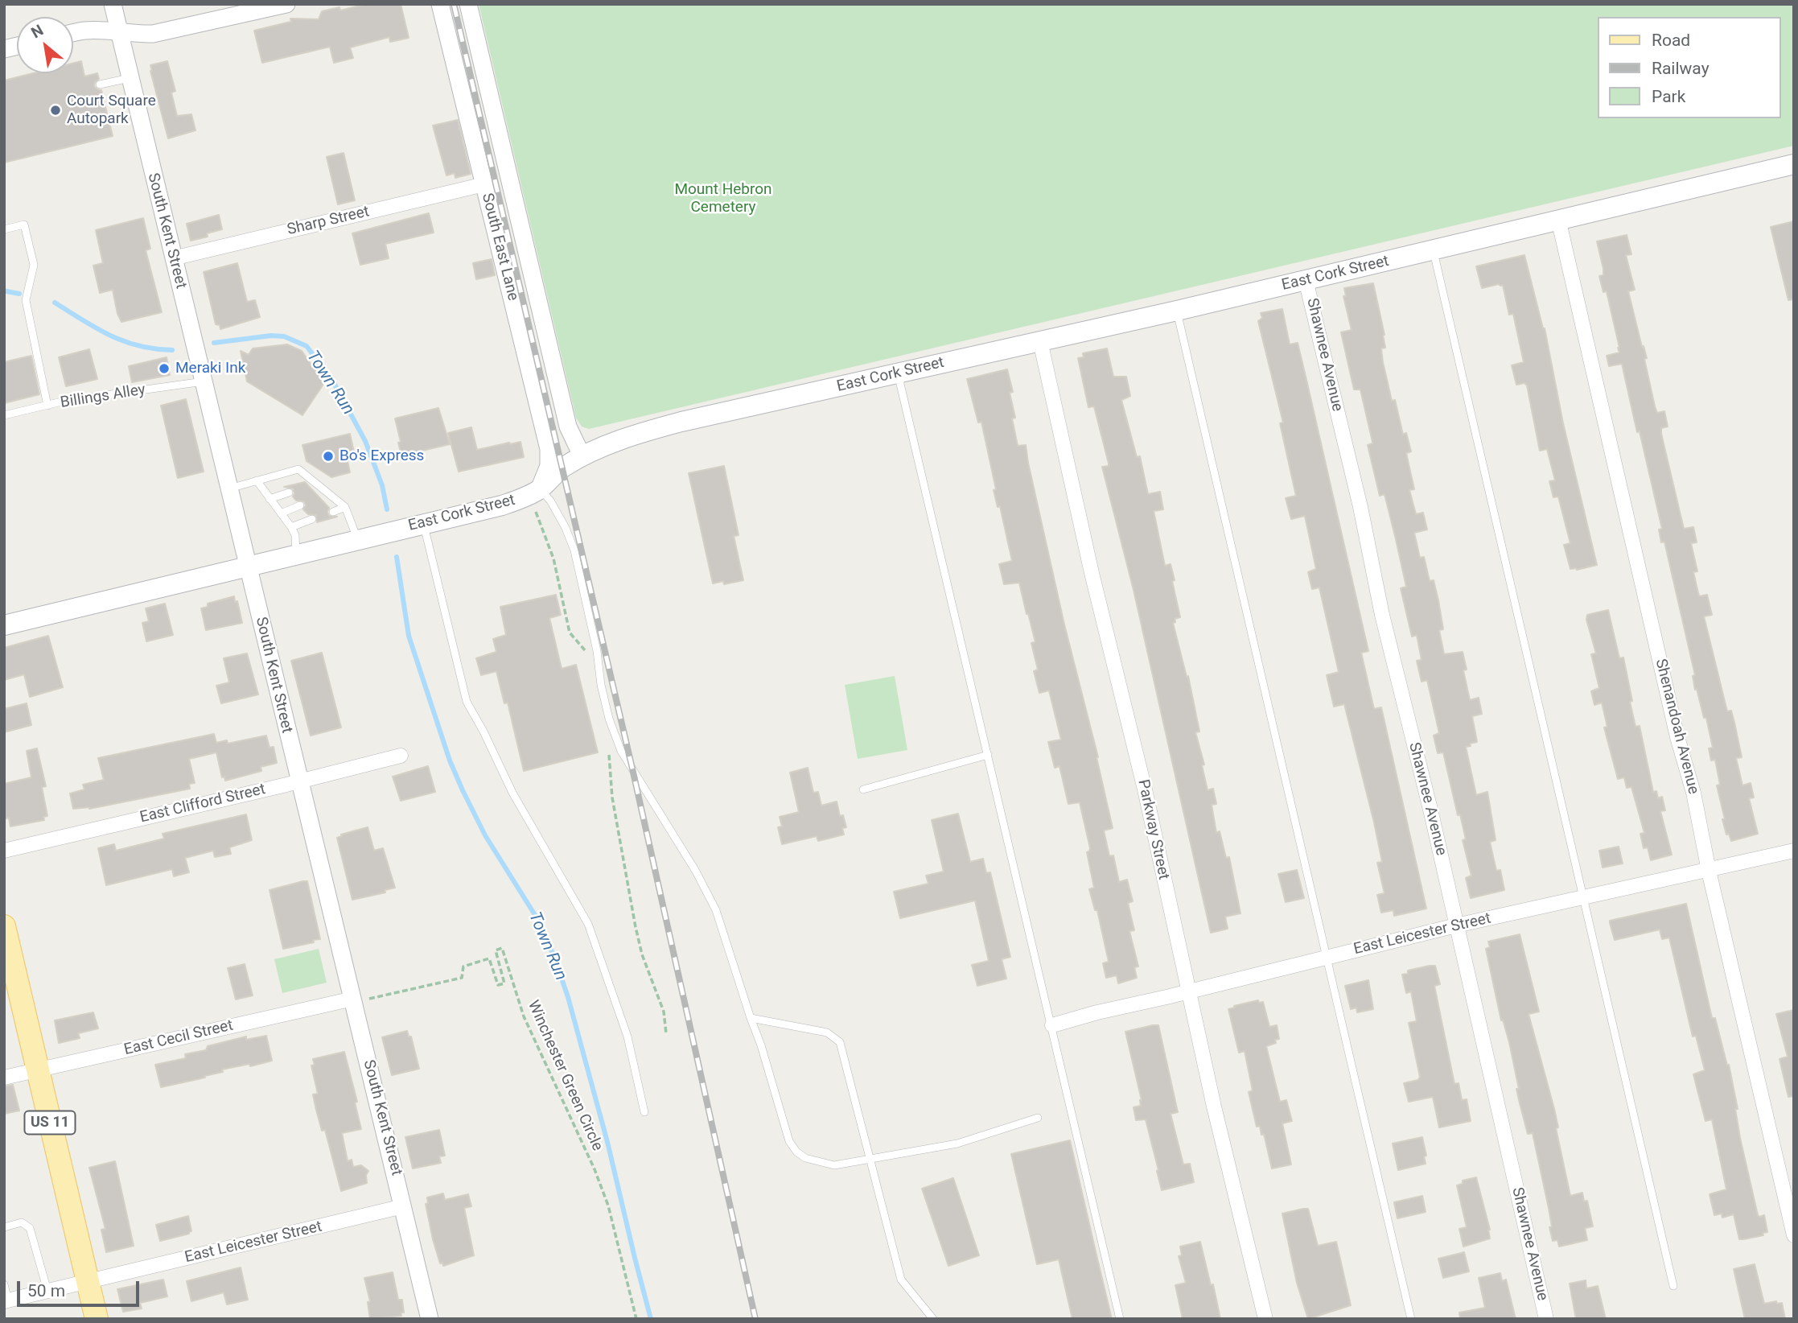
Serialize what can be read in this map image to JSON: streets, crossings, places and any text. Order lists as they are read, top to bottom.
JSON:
{
  "streets": {
    "main road": ["East Cork Street", "US 11"],
    "street": [
      "Sharp Street",
      "South Kent Street",
      "South East Lane",
      "Shawnee Avenue",
      "Shenandoah Avenue",
      "East Clifford Street",
      "Parkway Street",
      "East Leicester Street",
      "East Cecil Street"
    ],
    "lane": ["Billings Alley"],
    "path": ["Winchester Green Circle"]
  },
  "crossings": [
    ["Sharp Street", "South Kent Street"],
    ["Sharp Street", "South East Lane"],
    ["South Kent Street", "East Cork Street"],
    ["South Kent Street", "Billings Alley"],
    ["South Kent Street", "East Clifford Street"],
    ["South Kent Street", "East Leicester Street"],
    ["South Kent Street", "East Cecil Street"],
    ["South Kent Street", "Winchester Green Circle"],
    ["South East Lane", "East Cork Street"],
    ["East Cork Street", "Shawnee Avenue"],
    ["East Cork Street", "Shenandoah Avenue"],
    ["East Cork Street", "Parkway Street"],
    ["Shawnee Avenue", "East Leicester Street"],
    ["Shenandoah Avenue", "East Leicester Street"],
    ["Parkway Street", "East Leicester Street"],
    ["East Leicester Street", "US 11"],
    ["East Cecil Street", "Winchester Green Circle"],
    ["East Cecil Street", "US 11"]
  ],
  "water": ["Town Run"],
  "parks": ["Mount Hebron Cemetery"],
  "places": ["Court Square Autopark", "Meraki Ink", "Bo's Express"],
  "legend": ["Road", "Railway", "Park"],
  "scale_bar": "50 m",
  "north": "top left"
}
